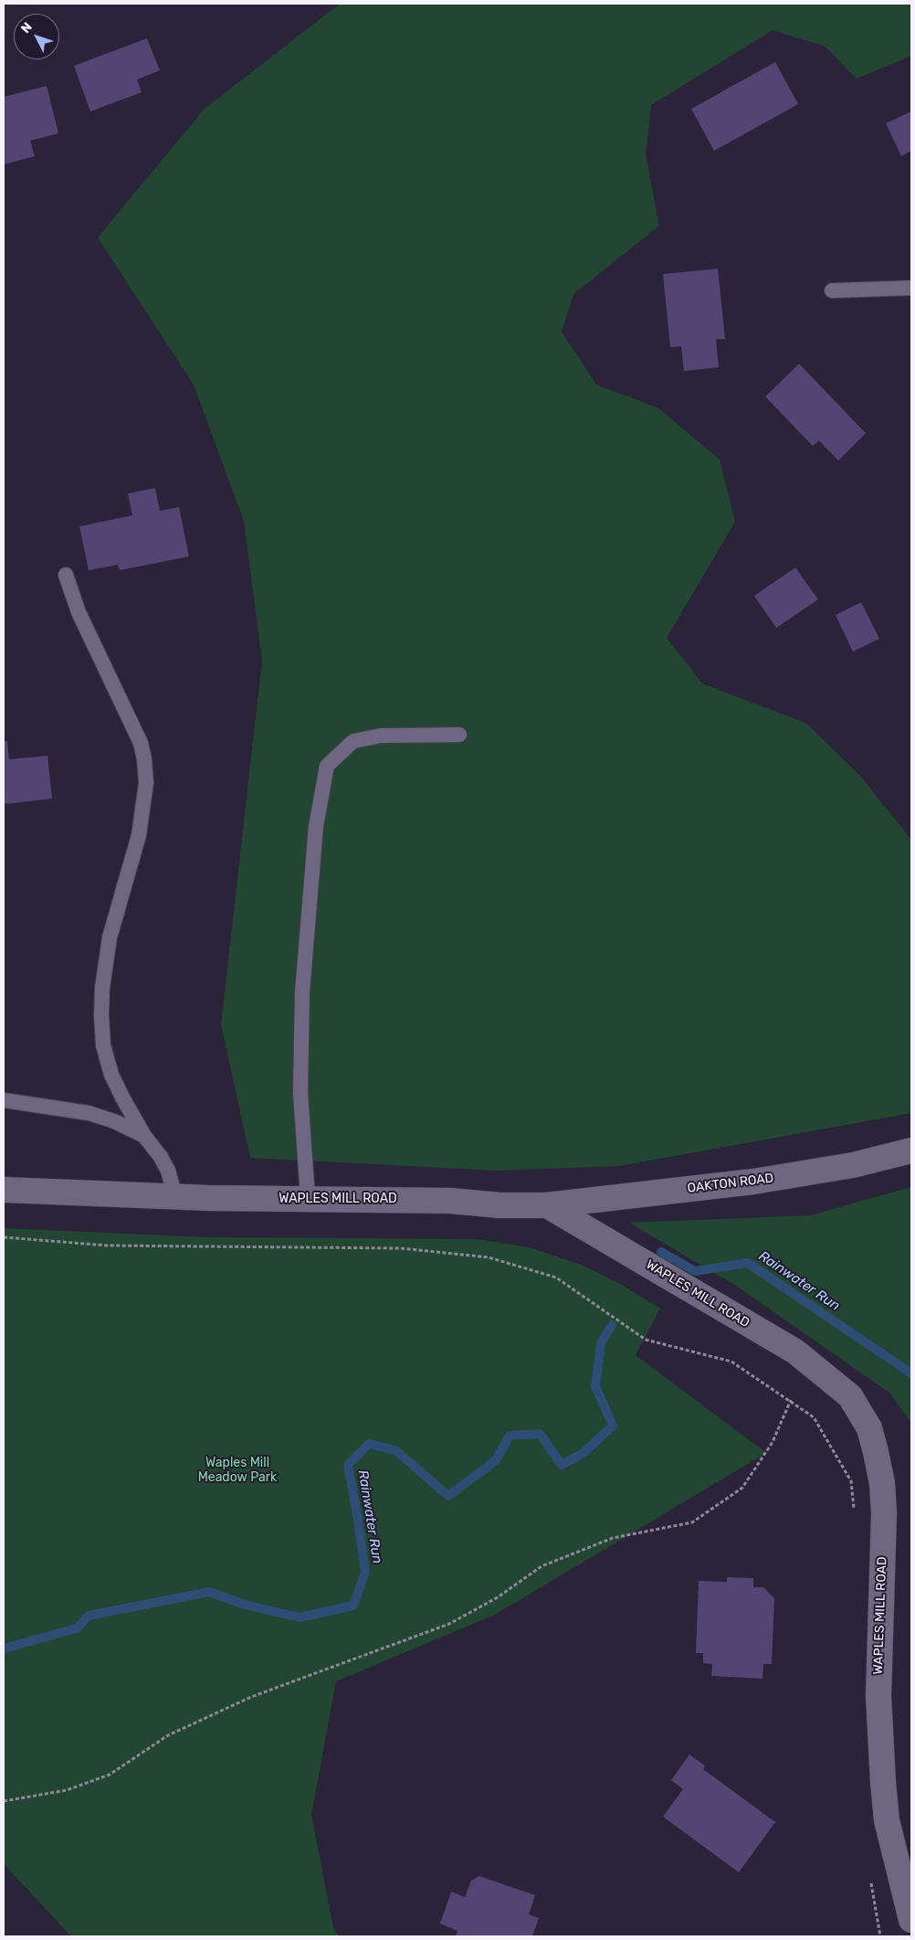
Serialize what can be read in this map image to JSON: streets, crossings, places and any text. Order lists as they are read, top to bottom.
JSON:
{
  "streets": {
    "main road": ["OAKTON ROAD", "WAPLES MILL ROAD"]
  },
  "crossings": [
    ["OAKTON ROAD", "WAPLES MILL ROAD"]
  ],
  "water": ["Rainwater Run"],
  "parks": ["Waples Mill Meadow Park"],
  "north": "top left"
}
